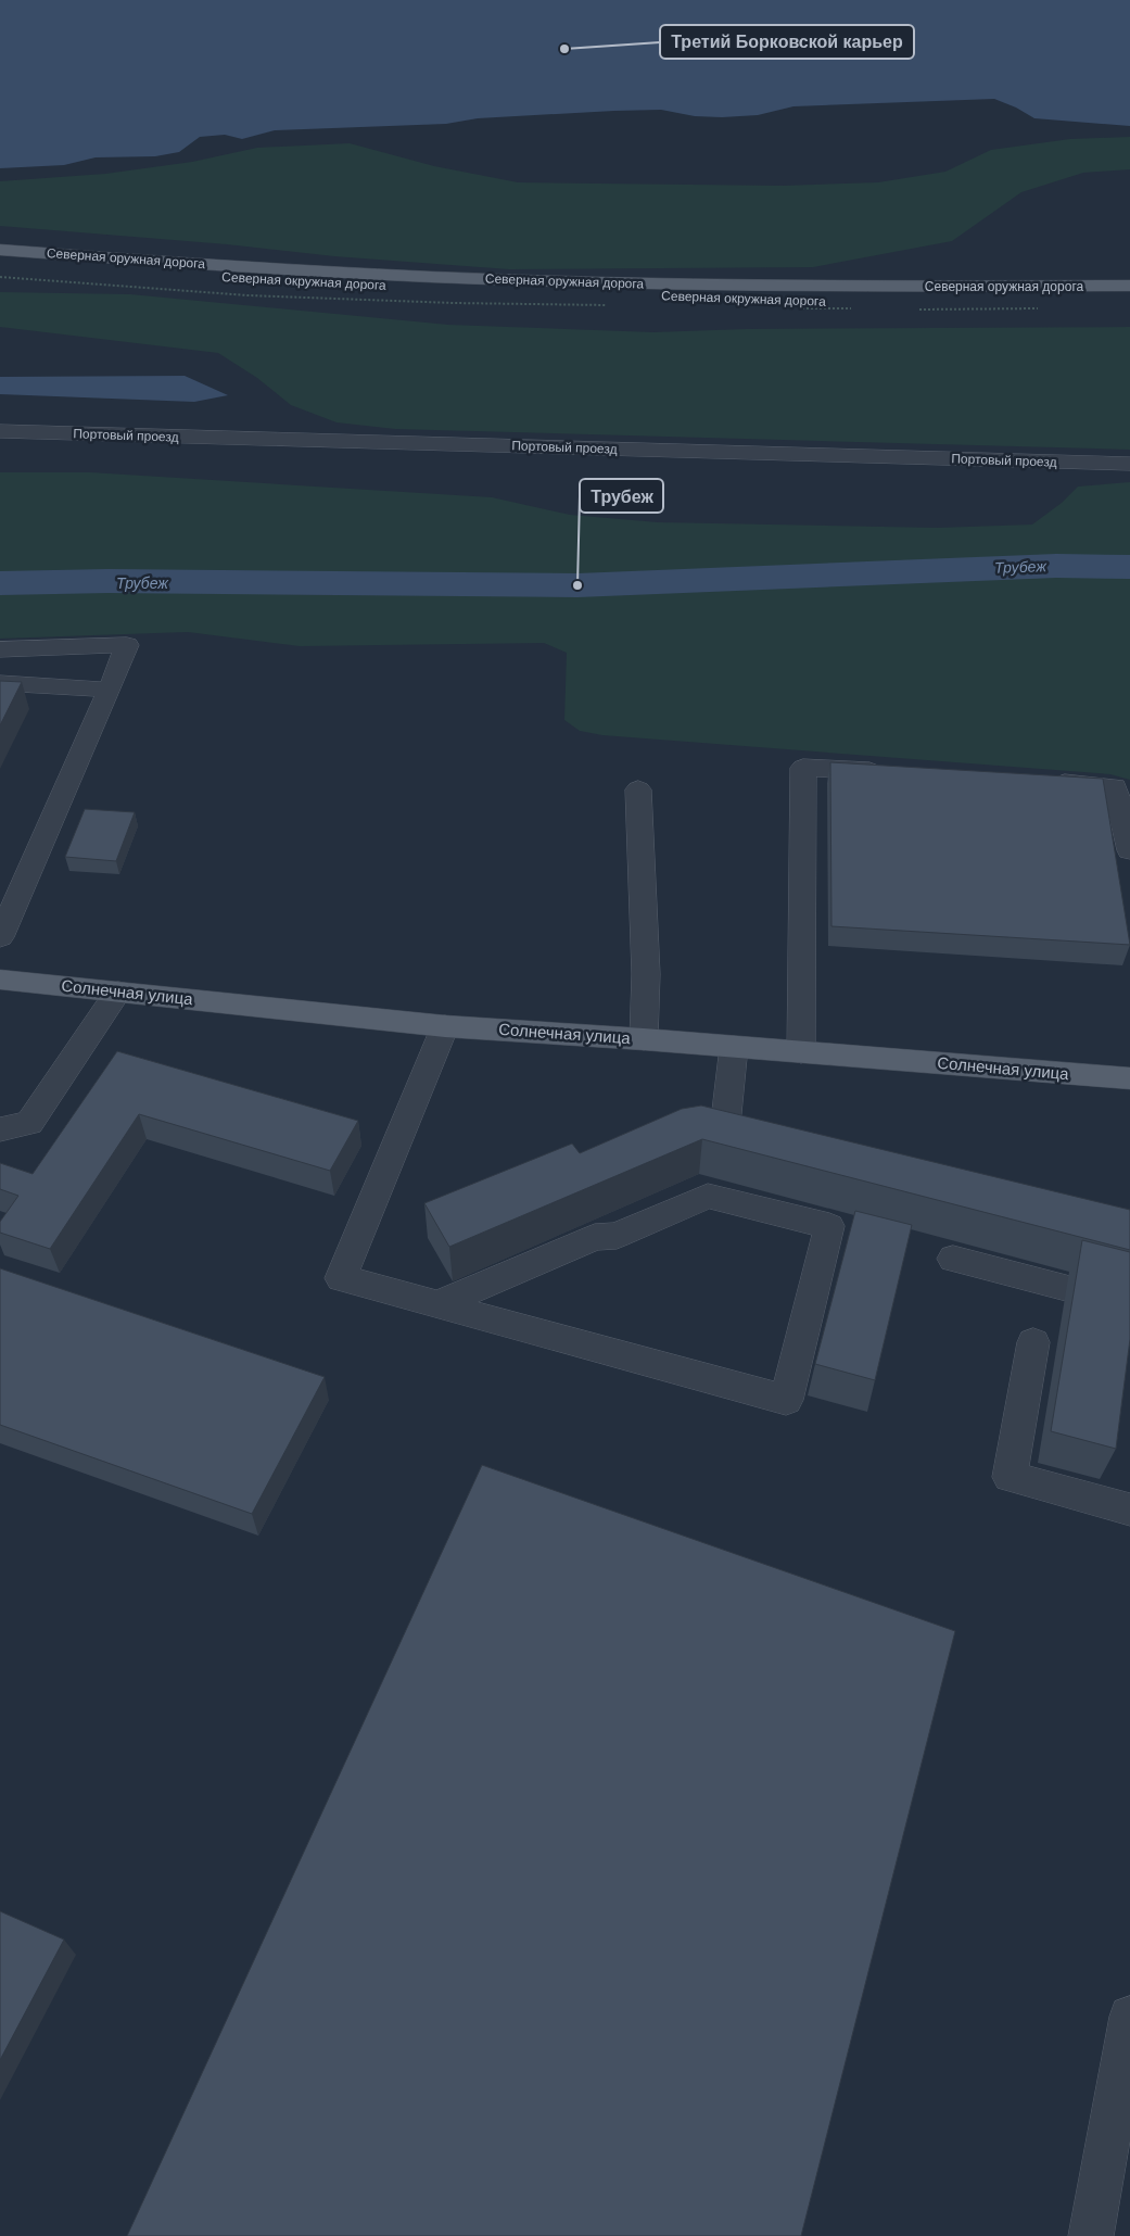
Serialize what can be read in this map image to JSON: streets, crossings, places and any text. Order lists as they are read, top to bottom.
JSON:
{
  "streets": {
    "main road": ["Северная оружная дорога", "Северная окружная дорога", "Солнечная улица"],
    "street": ["Портовый проезд"]
  },
  "water": ["Трубеж"],
  "places": ["Третий Борковской карьер", "Трубеж"]
}
